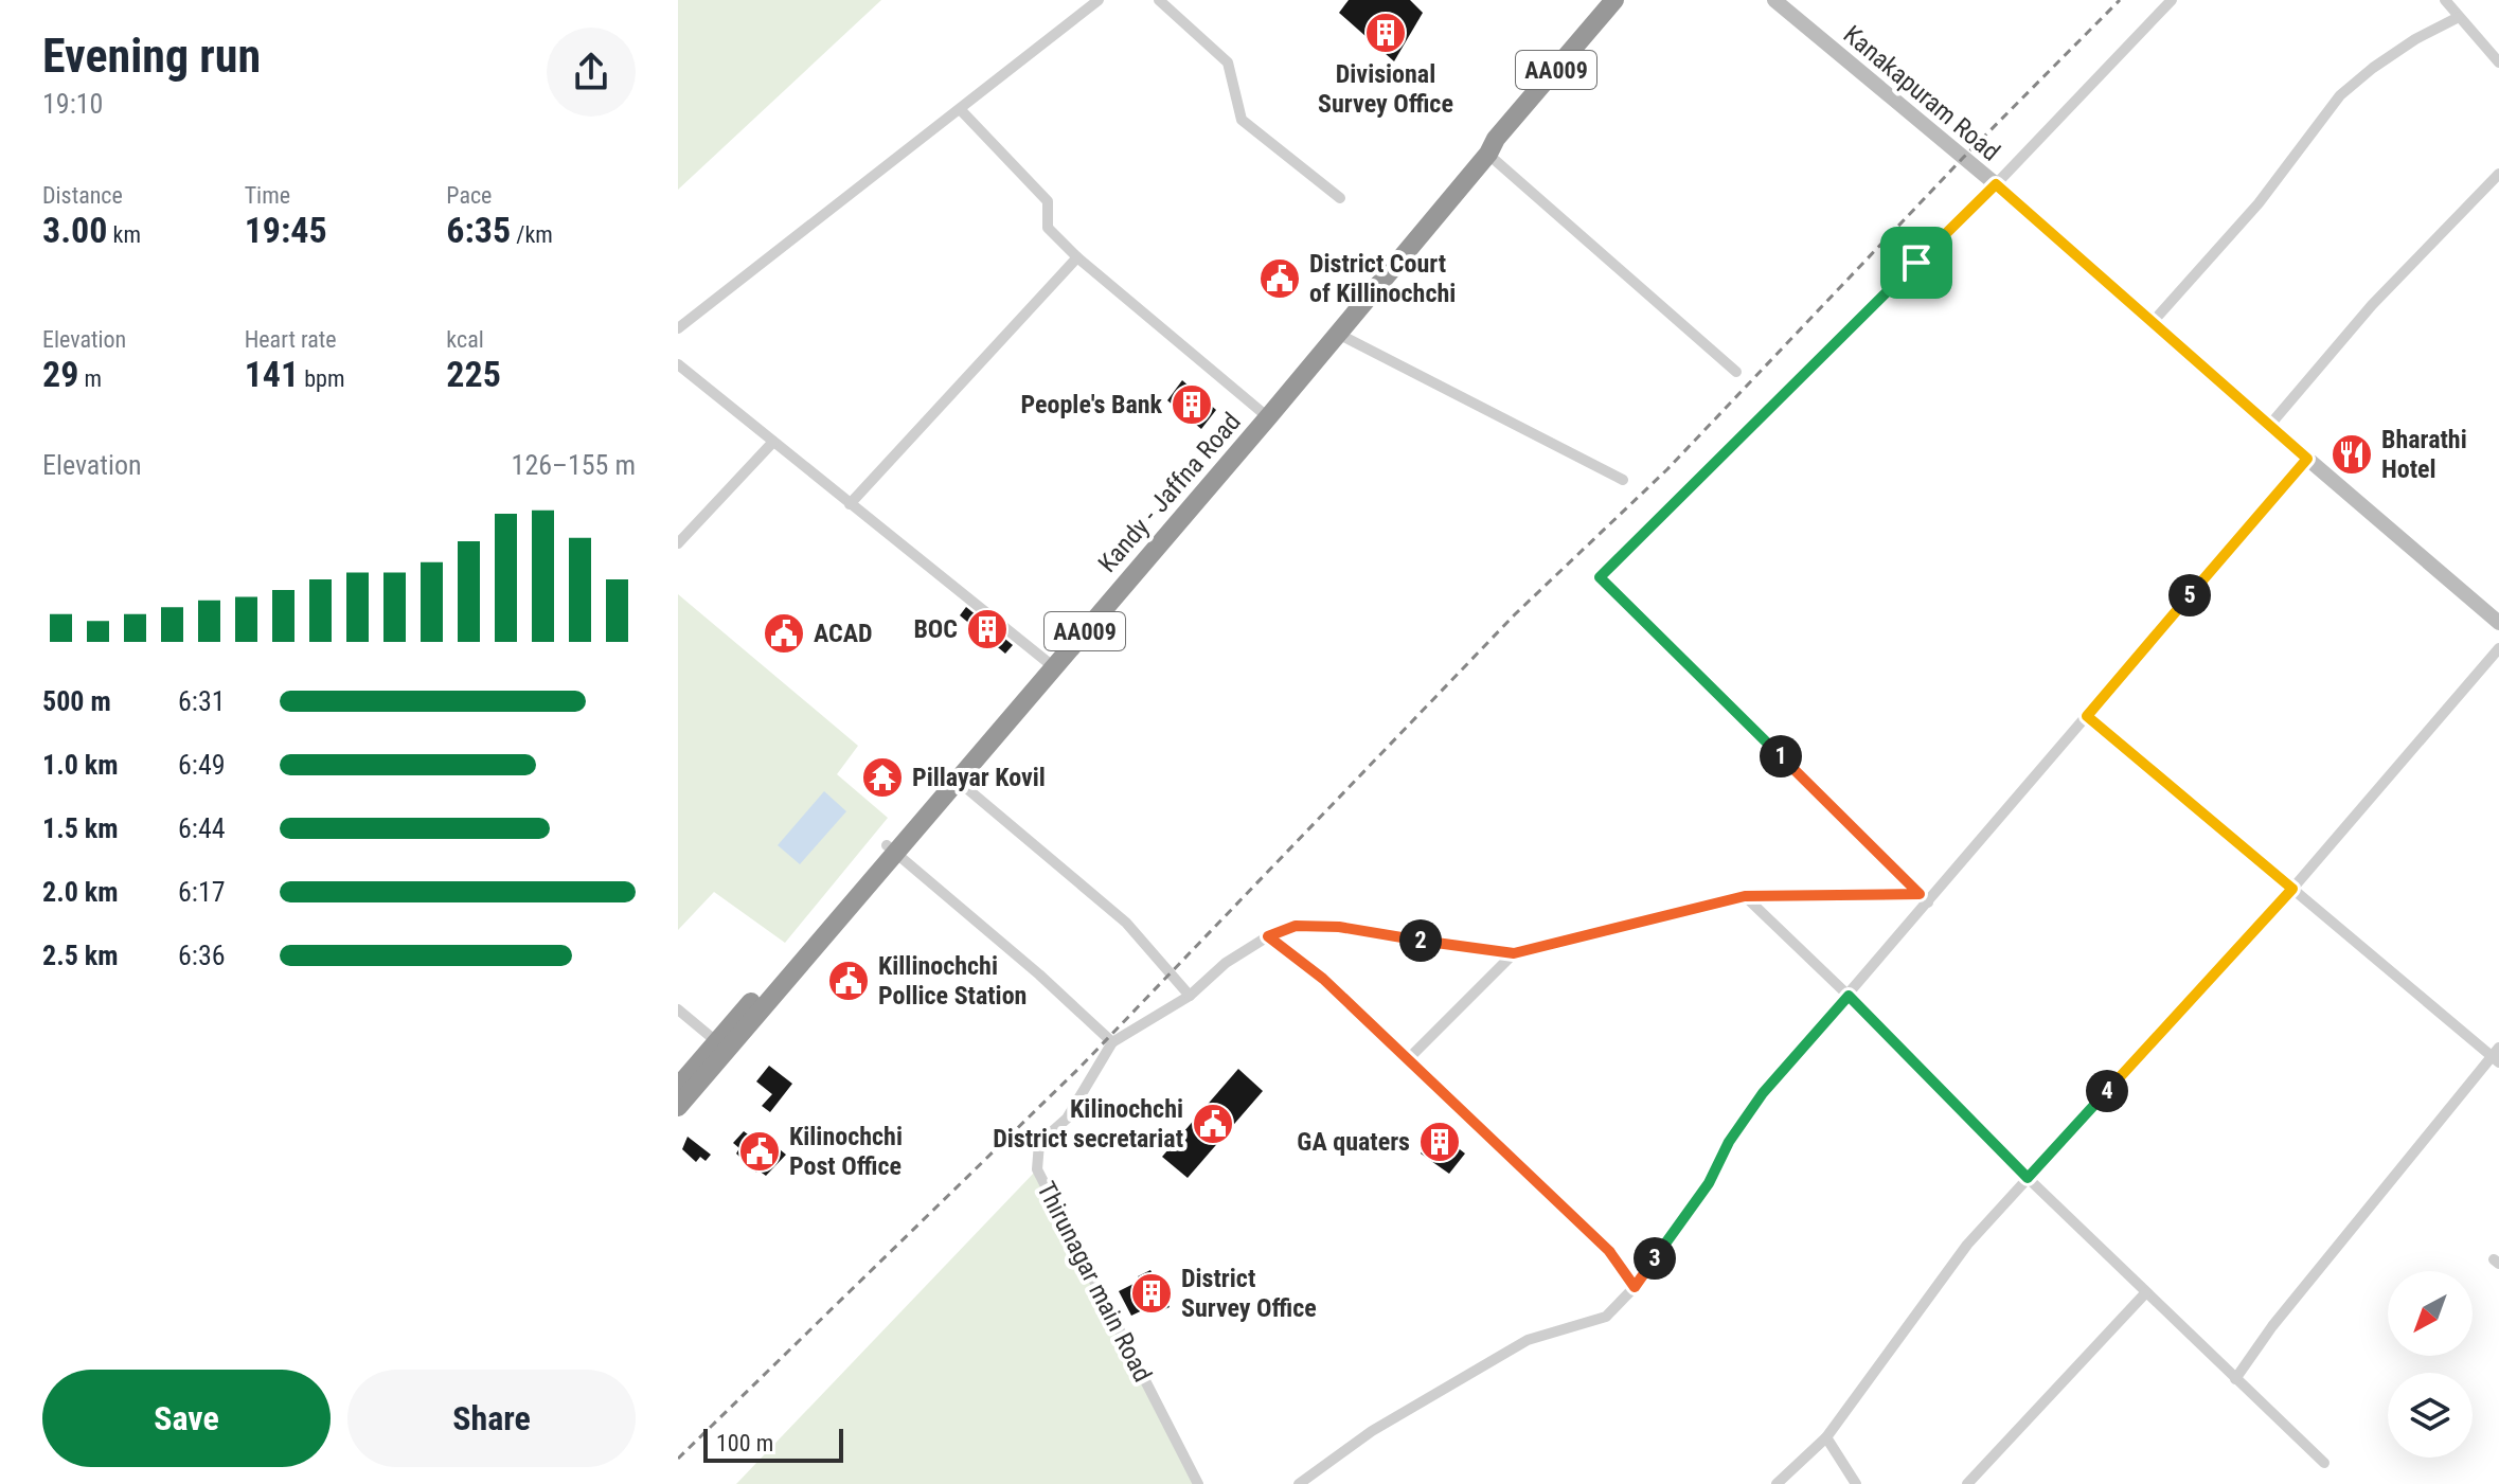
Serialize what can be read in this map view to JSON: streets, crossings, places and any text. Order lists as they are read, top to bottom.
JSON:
{
  "streets": {
    "highway": ["AA009", "Kandy - Jaffna Road"],
    "street": ["Kanakapuram Road", "Thirunagar main Road"]
  },
  "places": {
    "building": [
      "Divisional Survey Office",
      "People's Bank",
      "BOC",
      "GA quaters",
      "District Survey Office"
    ],
    "public building": [
      "District Court of Killinochchi",
      "ACAD",
      "Killinochchi Pollice Station",
      "Kilinochchi District secretariat",
      "Kilinochchi Post Office"
    ],
    "restaurant": ["Bharathi Hotel"],
    "temple": ["Pillayar Kovil"]
  },
  "scale_bar": "100 m",
  "north": "bottom left",
  "page": {
    "heading": ["Evening run", "19:10"],
    "stats": [
      ["Distance", "3.00 km"],
      ["Time", "19:45"],
      ["Pace", "6:35 /km"],
      ["Elevation", "29 m"],
      ["Heart rate", "141 bpm"],
      ["kcal", "225"]
    ],
    "chart": ["Elevation", "126–155 m"],
    "pins": [
      "5",
      "1",
      "2",
      "4",
      "3"
    ],
    "list": [
      {
        "name": "500 m",
        "note": "6:31"
      },
      {
        "name": "1.0 km",
        "note": "6:49"
      },
      {
        "name": "1.5 km",
        "note": "6:44"
      },
      {
        "name": "2.0 km",
        "note": "6:17"
      },
      {
        "name": "2.5 km",
        "note": "6:36"
      }
    ],
    "buttons": ["Save", "Share"],
    "scale": "100 m"
  }
}
